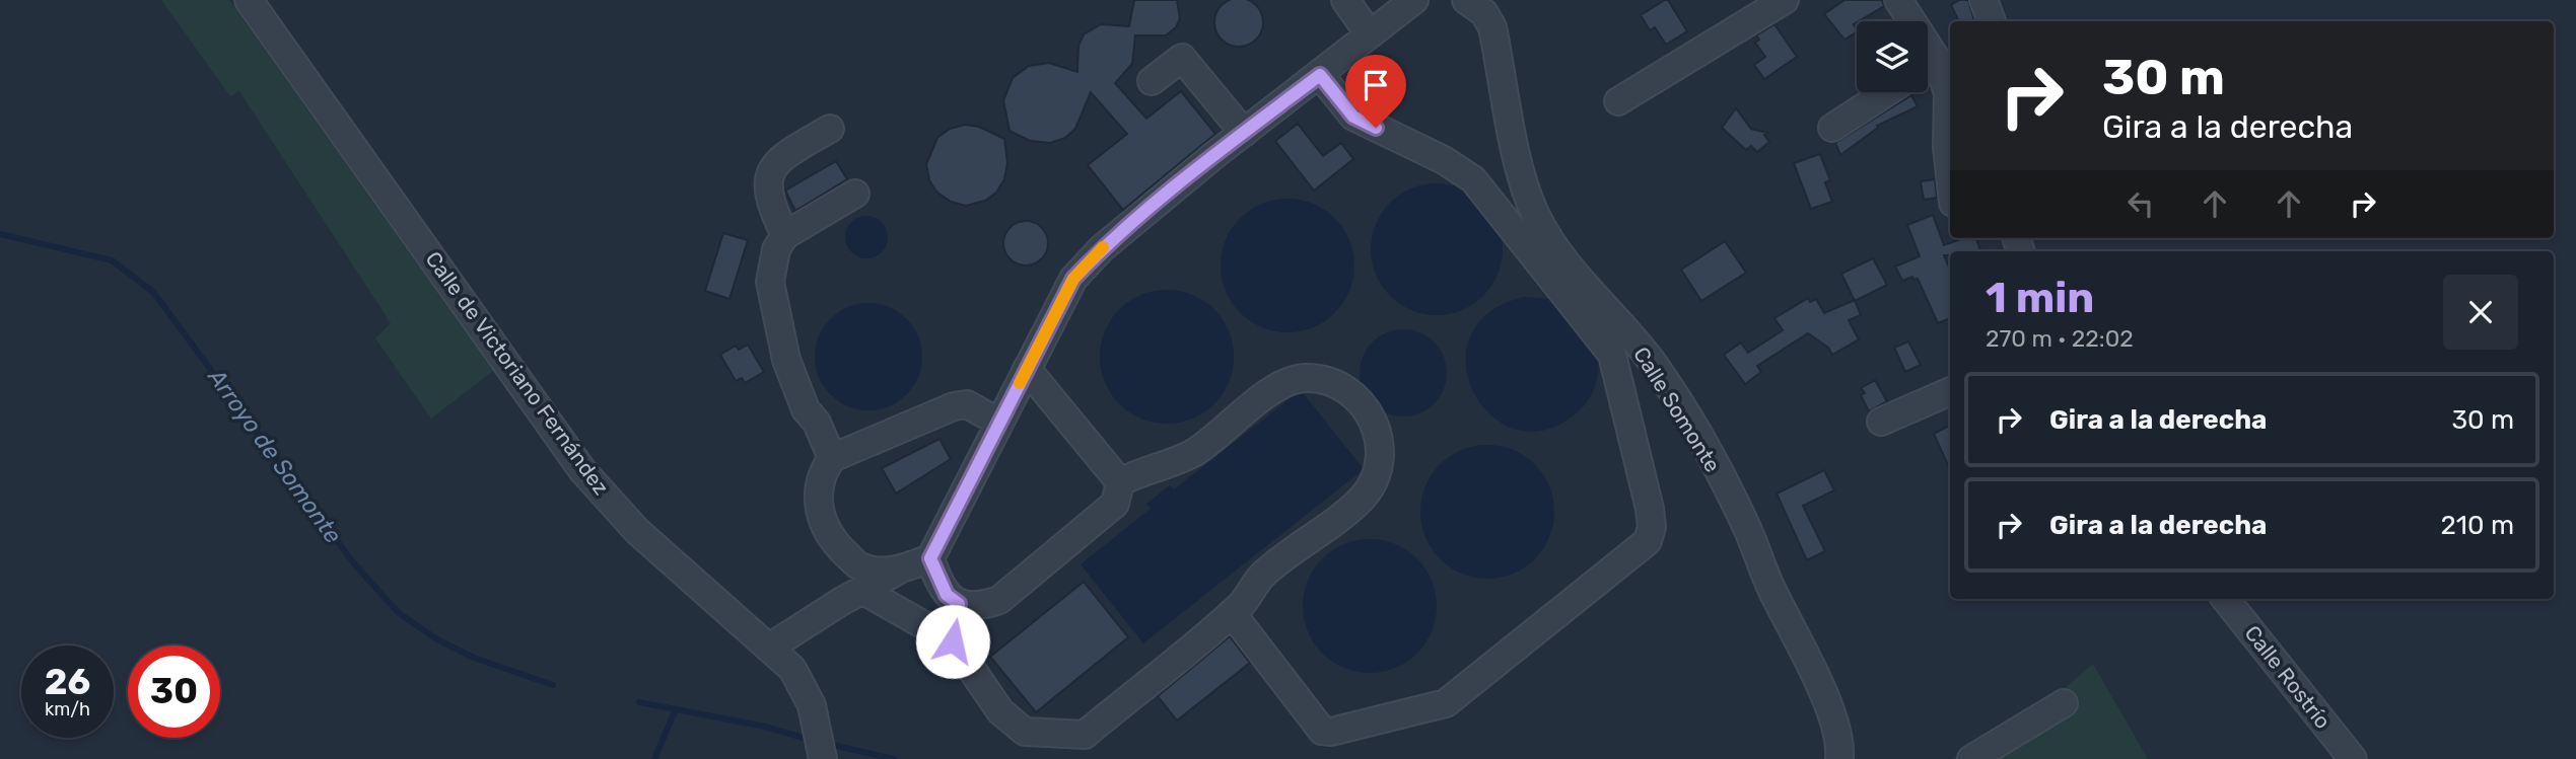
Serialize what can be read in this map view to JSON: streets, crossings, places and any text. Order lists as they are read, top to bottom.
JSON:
{
  "streets": {
    "street": ["Calle de Victoriano Fernández", "Calle Somonte", "Calle Rostrío"]
  },
  "water": ["Arroyo de Somonte"],
  "page": {
    "turn": ["30 m", "Gira a la derecha"],
    "heading": ["1 min", "270 m · 22:02"],
    "list": [
      {
        "name": "Gira a la derecha",
        "value": "30 m"
      },
      {
        "name": "Gira a la derecha",
        "value": "210 m"
      }
    ],
    "speed": "26 km/h",
    "limit": "30"
  }
}
